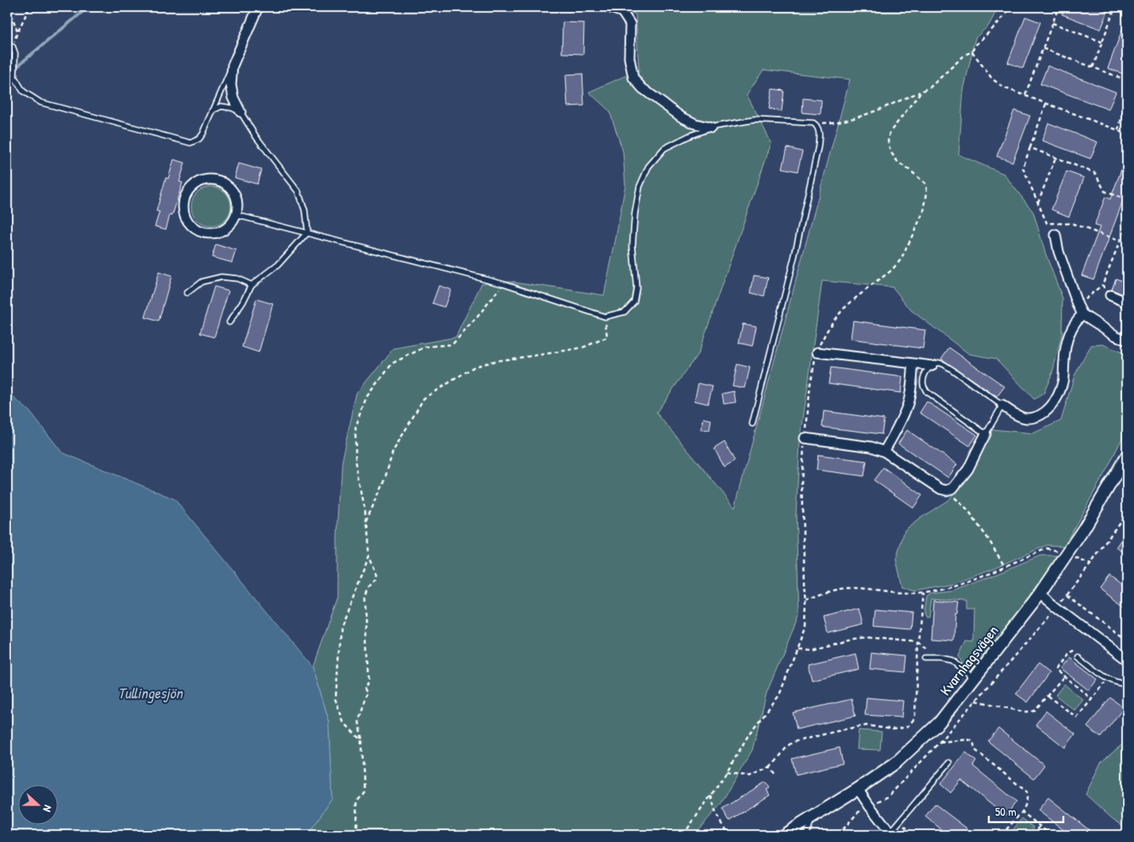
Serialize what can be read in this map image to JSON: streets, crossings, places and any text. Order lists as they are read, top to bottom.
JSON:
{
  "streets": {
    "street": ["Kvarnhagsvägen"]
  },
  "water": ["Tullingesjön"],
  "scale_bar": "50 m",
  "north": "right"
}
